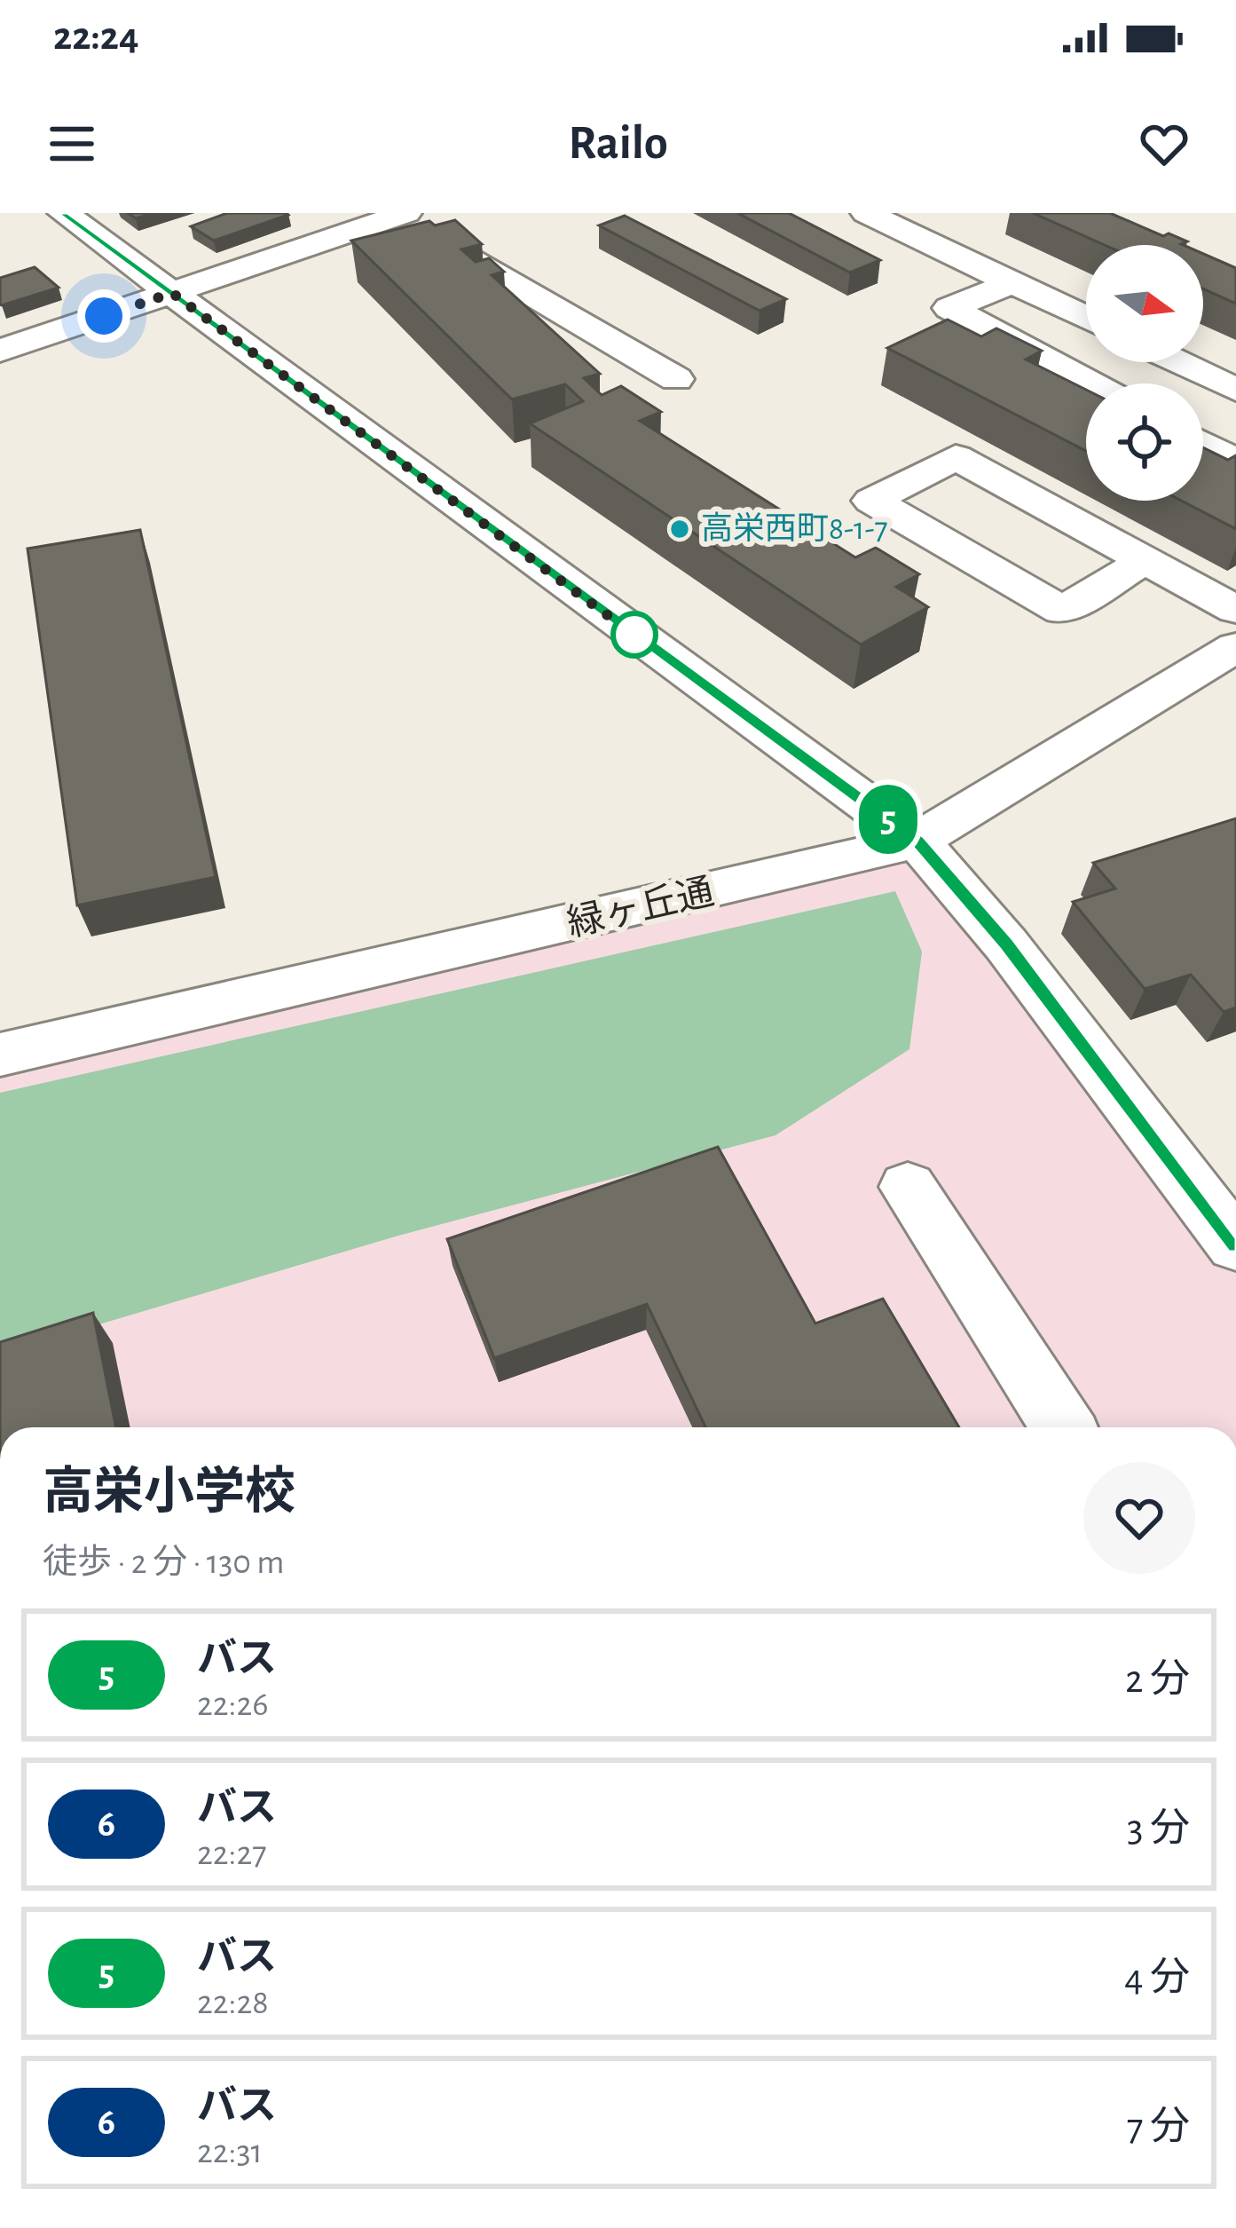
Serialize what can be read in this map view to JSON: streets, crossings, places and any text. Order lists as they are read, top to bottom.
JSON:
{
  "streets": {
    "street": ["緑ヶ丘通"]
  },
  "places": ["高栄西町8-1-7"],
  "lines": ["bus line 5"],
  "north": "right",
  "page": {
    "status": "22:24",
    "header": "Railo",
    "on_map": "5",
    "heading": ["高栄小学校", "徒歩 · 2 分 · 130 m"],
    "list": [
      {
        "mark": "5",
        "name": "バス",
        "note": "22:26",
        "value": "2 分"
      },
      {
        "mark": "6",
        "name": "バス",
        "note": "22:27",
        "value": "3 分"
      },
      {
        "mark": "5",
        "name": "バス",
        "note": "22:28",
        "value": "4 分"
      },
      {
        "mark": "6",
        "name": "バス",
        "note": "22:31",
        "value": "7 分"
      }
    ]
  }
}
